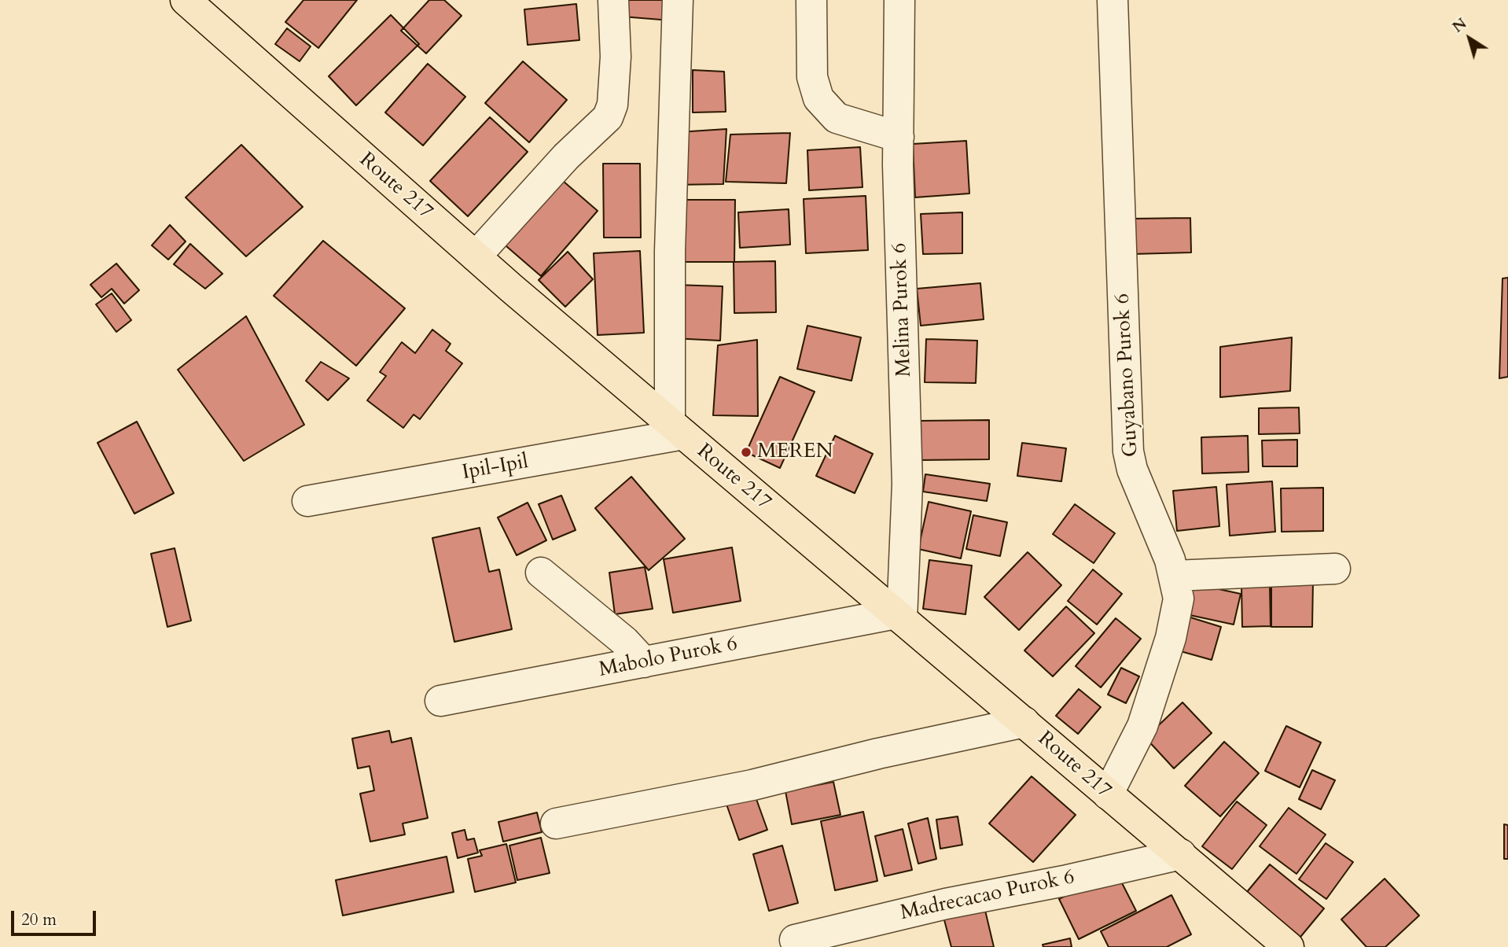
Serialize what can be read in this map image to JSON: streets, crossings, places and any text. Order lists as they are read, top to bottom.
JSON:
{
  "streets": {
    "main road": ["Route 217"],
    "street": [
      "Melina Purok 6",
      "Guyabano Purok 6",
      "Ipil-Ipil",
      "Mabolo Purok 6",
      "Madrecacao Purok 6"
    ]
  },
  "crossings": [
    ["Route 217", "Melina Purok 6"],
    ["Route 217", "Guyabano Purok 6"],
    ["Route 217", "Ipil-Ipil"],
    ["Route 217", "Mabolo Purok 6"],
    ["Route 217", "Madrecacao Purok 6"],
    ["Melina Purok 6", "Mabolo Purok 6"]
  ],
  "places": ["MEREN"],
  "scale_bar": "20 m",
  "north": "top left"
}
